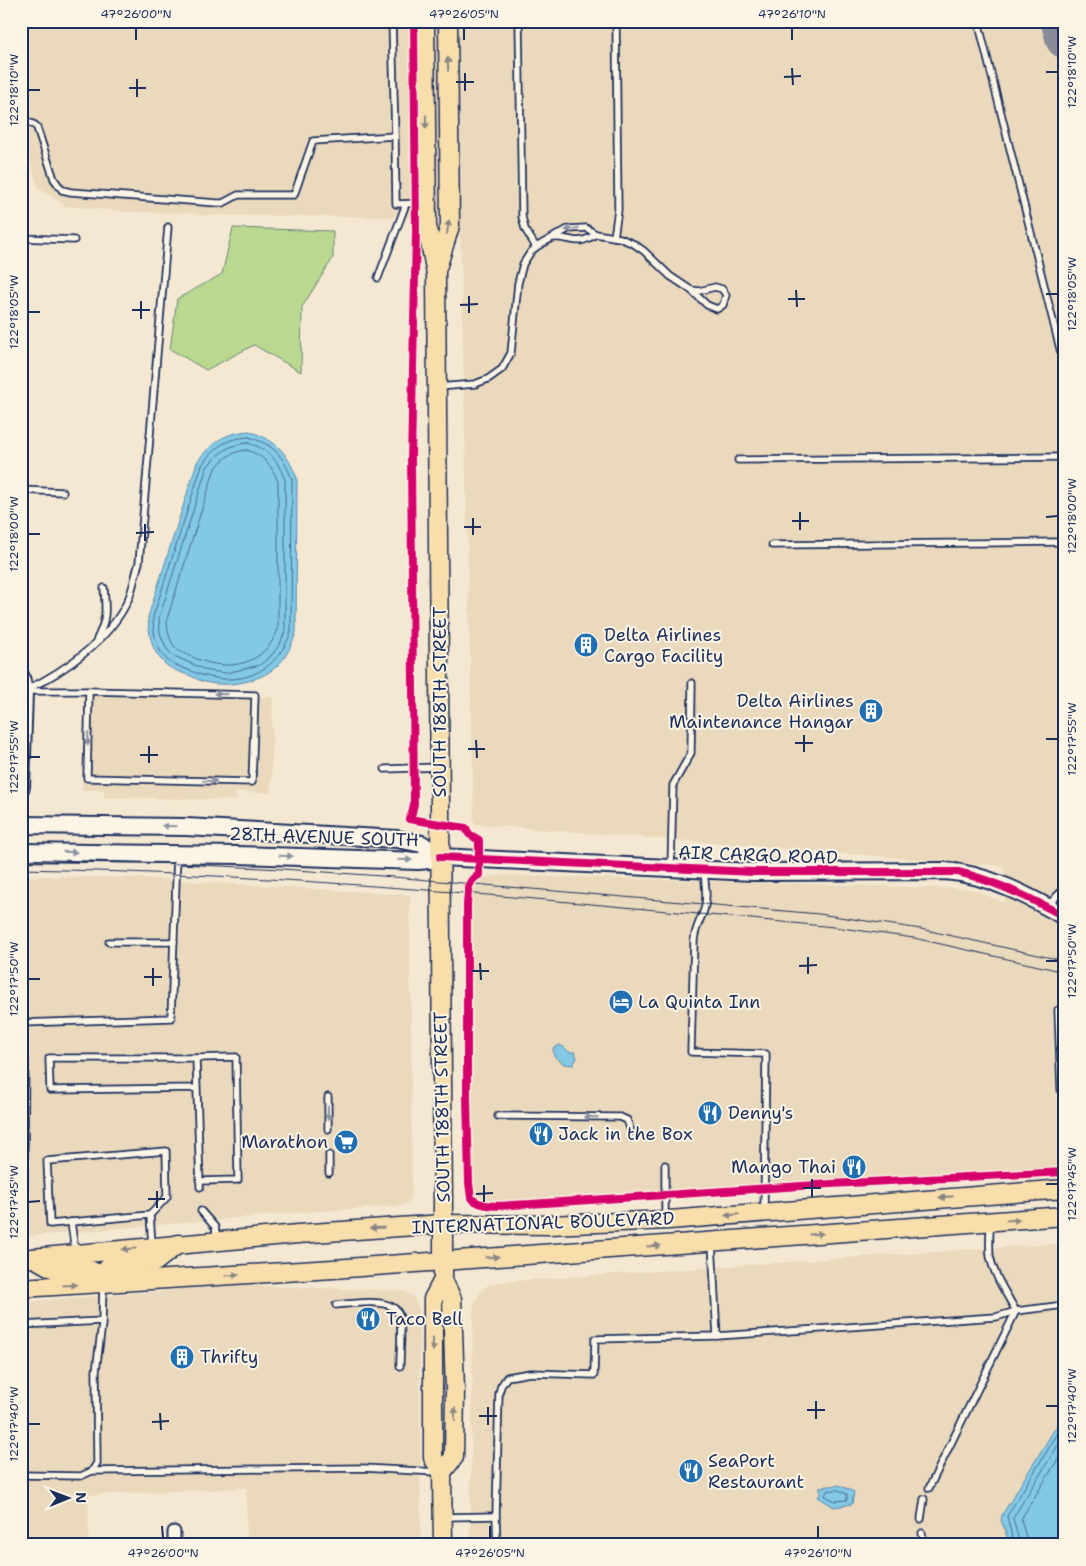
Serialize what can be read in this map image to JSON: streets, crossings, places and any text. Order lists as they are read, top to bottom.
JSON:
{
  "streets": {
    "main road": [
      "SOUTH 188TH STREET",
      "28TH AVENUE SOUTH",
      "AIR CARGO ROAD",
      "INTERNATIONAL BOULEVARD"
    ]
  },
  "crossings": [
    ["SOUTH 188TH STREET", "28TH AVENUE SOUTH"],
    ["SOUTH 188TH STREET", "AIR CARGO ROAD"],
    ["SOUTH 188TH STREET", "INTERNATIONAL BOULEVARD"],
    ["28TH AVENUE SOUTH", "AIR CARGO ROAD"]
  ],
  "places": {
    "building": ["Delta Airlines Cargo Facility", "Delta Airlines Maintenance Hangar", "Thrifty"],
    "hotel": ["La Quinta Inn"],
    "restaurant": [
      "Denny's",
      "Jack in the Box",
      "Mango Thai",
      "Taco Bell",
      "SeaPort Restaurant"
    ],
    "supermarket": ["Marathon"]
  },
  "north": "right",
  "coordinates": [
    "47°26'00\"N",
    "47°26'05\"N",
    "47°26'10\"N",
    "122°18'10\"W",
    "122°18'05\"W",
    "122°18'00\"W",
    "122°17'55\"W",
    "122°17'50\"W",
    "122°17'45\"W",
    "122°17'40\"W"
  ]
}
